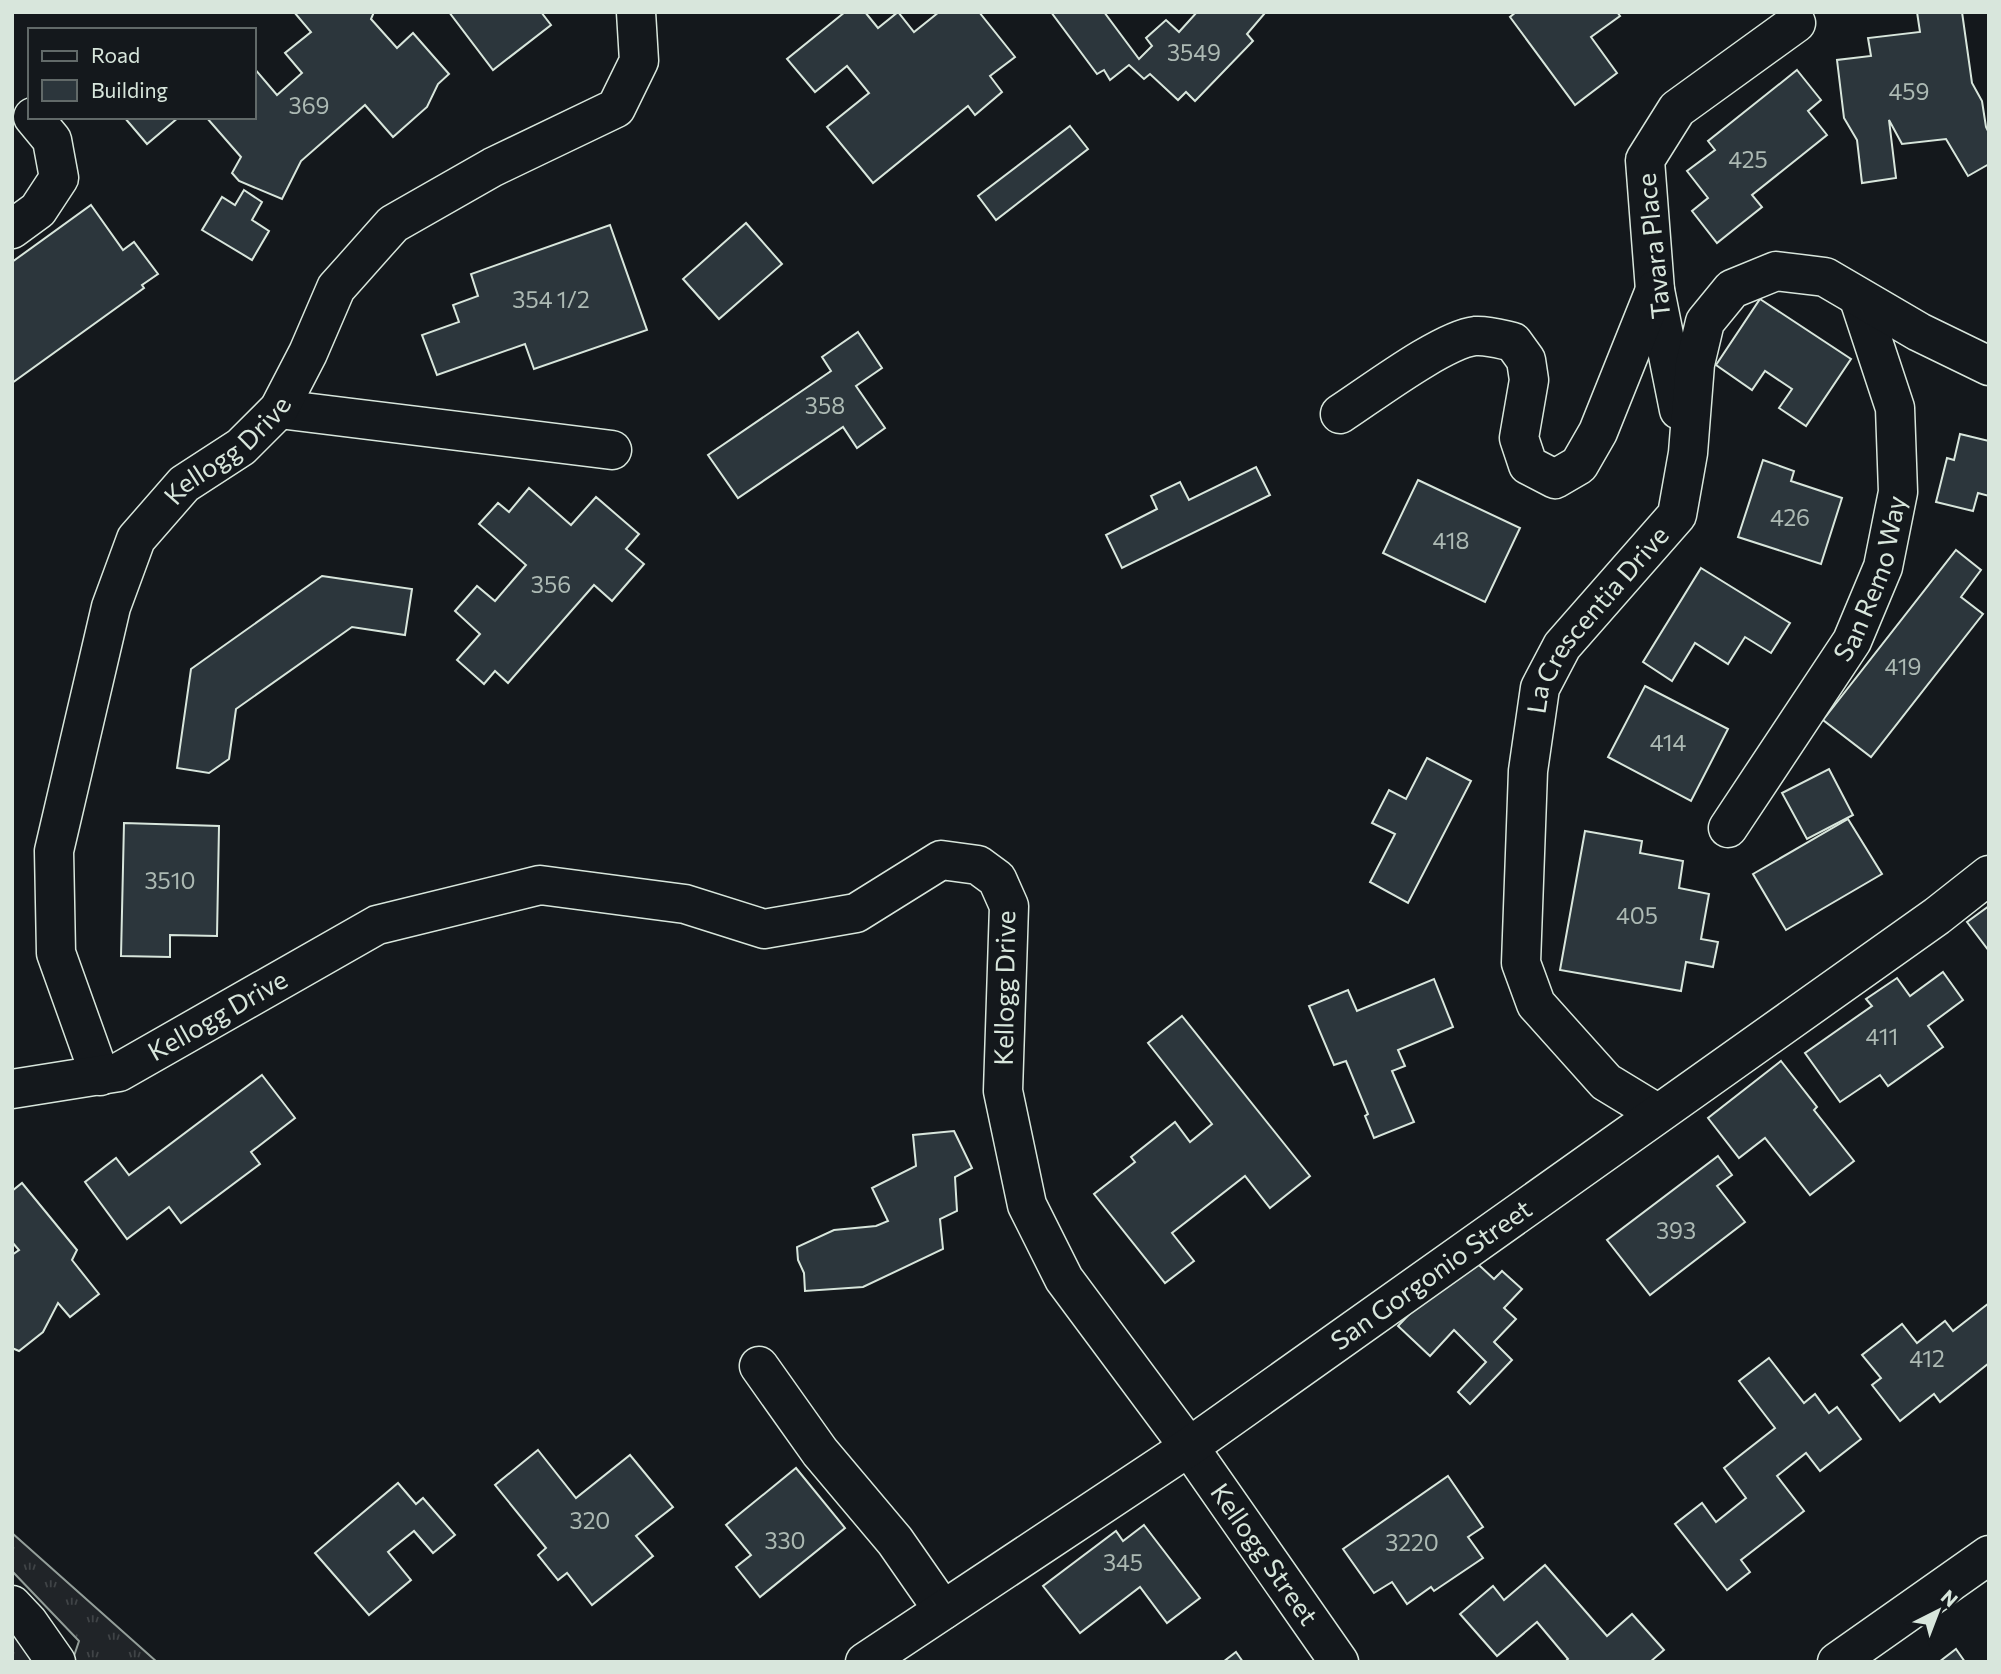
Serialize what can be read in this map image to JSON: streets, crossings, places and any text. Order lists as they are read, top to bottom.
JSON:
{
  "streets": {
    "street": [
      "Tavara Place",
      "Kellogg Drive",
      "San Remo Way",
      "La Crescentia Drive",
      "San Gorgonio Street",
      "Kellogg Street"
    ]
  },
  "crossings": [
    ["Tavara Place", "La Crescentia Drive"],
    ["Kellogg Drive", "San Gorgonio Street"],
    ["Kellogg Drive", "Kellogg Street"],
    ["San Remo Way", "La Crescentia Drive"],
    ["La Crescentia Drive", "San Gorgonio Street"],
    ["San Gorgonio Street", "Kellogg Street"]
  ],
  "house_numbers": [
    "3549",
    "459",
    "369",
    "425",
    "354 1/2",
    "358",
    "426",
    "418",
    "356",
    "419",
    "414",
    "3510",
    "405",
    "411",
    "393",
    "412",
    "320",
    "330",
    "3220",
    "345"
  ],
  "legend": ["Road", "Building"],
  "north": "top right"
}
